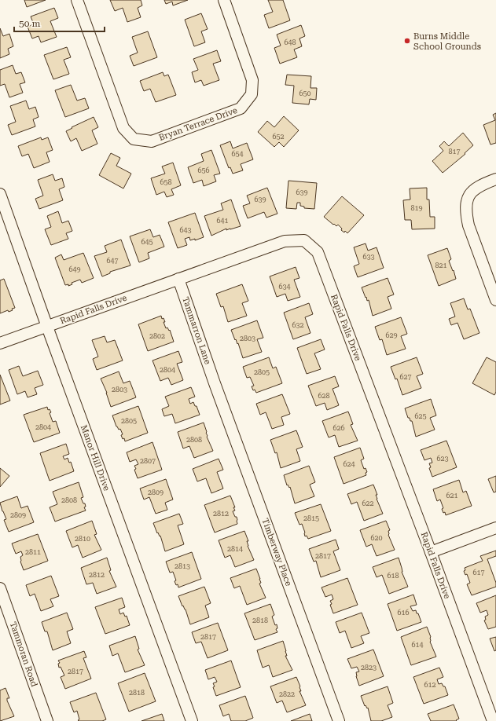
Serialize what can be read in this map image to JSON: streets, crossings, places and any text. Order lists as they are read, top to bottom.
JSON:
{
  "streets": {
    "street": [
      "Bryan Terrace Drive",
      "Rapid Falls Drive",
      "Tammarron Lane",
      "Manor Hill Drive",
      "Timberway Place",
      "Tammoran Road"
    ]
  },
  "crossings": [
    ["Rapid Falls Drive", "Tammarron Lane"],
    ["Rapid Falls Drive", "Manor Hill Drive"],
    ["Tammarron Lane", "Timberway Place"]
  ],
  "places": ["Burns Middle School Grounds"],
  "house_numbers": [
    "648",
    "650",
    "652",
    "817",
    "654",
    "656",
    "658",
    "639",
    "639",
    "819",
    "641",
    "643",
    "645",
    "633",
    "647",
    "821",
    "649",
    "634",
    "632",
    "629",
    "2802",
    "2803",
    "2804",
    "2805",
    "627",
    "2803",
    "628",
    "625",
    "2805",
    "2804",
    "626",
    "2808",
    "623",
    "2807",
    "624",
    "2809",
    "621",
    "2808",
    "622",
    "2812",
    "2809",
    "2815",
    "620",
    "2810",
    "2814",
    "2811",
    "2817",
    "2813",
    "617",
    "2812",
    "618",
    "616",
    "2818",
    "2817",
    "614",
    "2823",
    "2817",
    "612",
    "2818",
    "2822"
  ],
  "scale_bar": "50 m"
}
